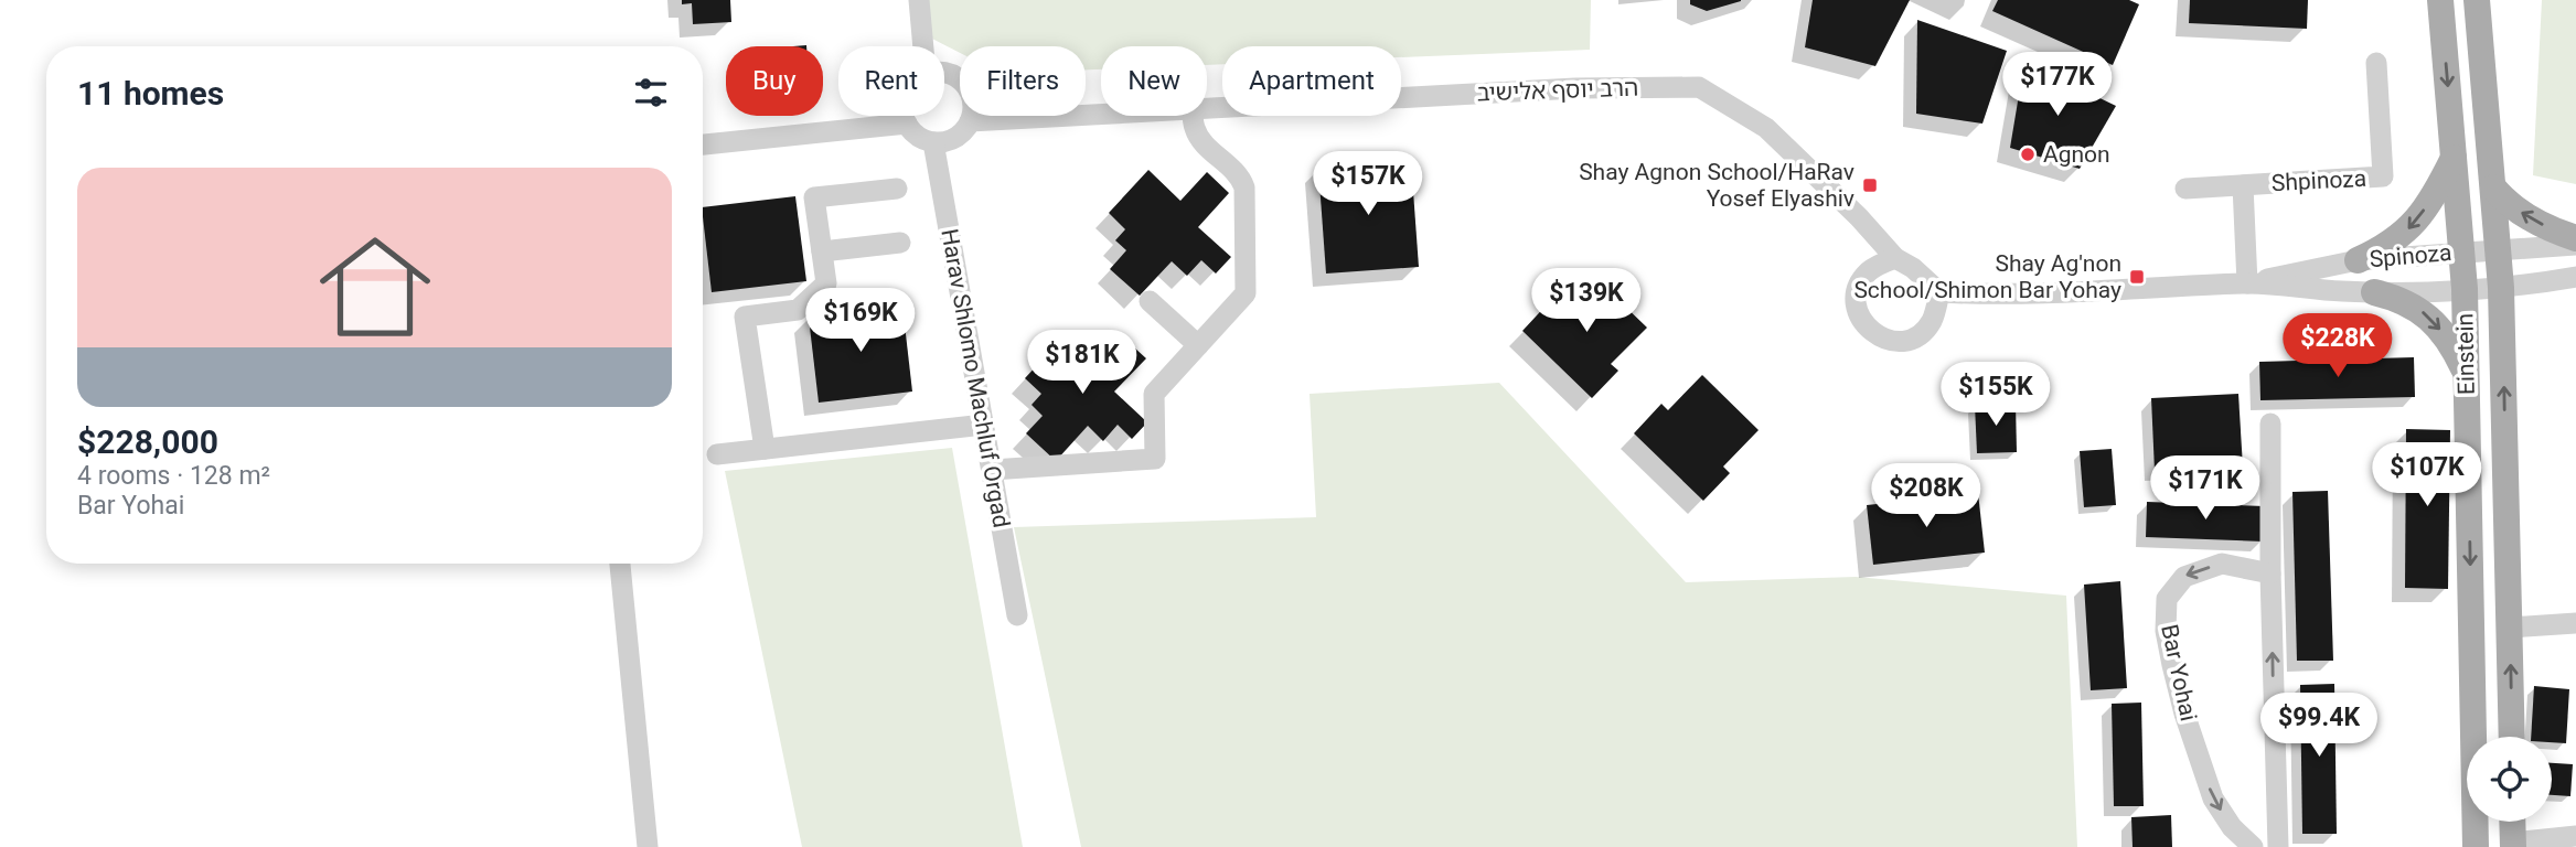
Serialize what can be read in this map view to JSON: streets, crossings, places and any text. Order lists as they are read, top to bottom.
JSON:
{
  "streets": {
    "main road": ["Einstein"],
    "street": [
      "הרב יוסף אלישיב",
      "Shpinoza",
      "Spinoza",
      "Harav Shlomo Machluf Orgad",
      "Bar Yohai"
    ]
  },
  "crossings": [
    ["הרב יוסף אלישיב", "Spinoza"],
    ["Spinoza", "Einstein"]
  ],
  "places": {
    "other": ["Agnon"],
    "transit": ["Shay Agnon School/HaRav Yosef Elyashiv", "Shay Ag'non School/Shimon Bar Yohay"]
  },
  "page": {
    "chip": [
      "Buy",
      "Rent",
      "Filters",
      "New",
      "Apartment"
    ],
    "heading": "11 homes",
    "price": [
      "$177K",
      "$157K",
      "$139K",
      "$169K",
      "$228K",
      "$181K",
      "$155K",
      "$107K",
      "$171K",
      "$208K",
      "$99.4K"
    ],
    "list": [
      {
        "name": "$228,000",
        "note": "4 rooms · 128 m² · Bar Yohai"
      }
    ]
  }
}
